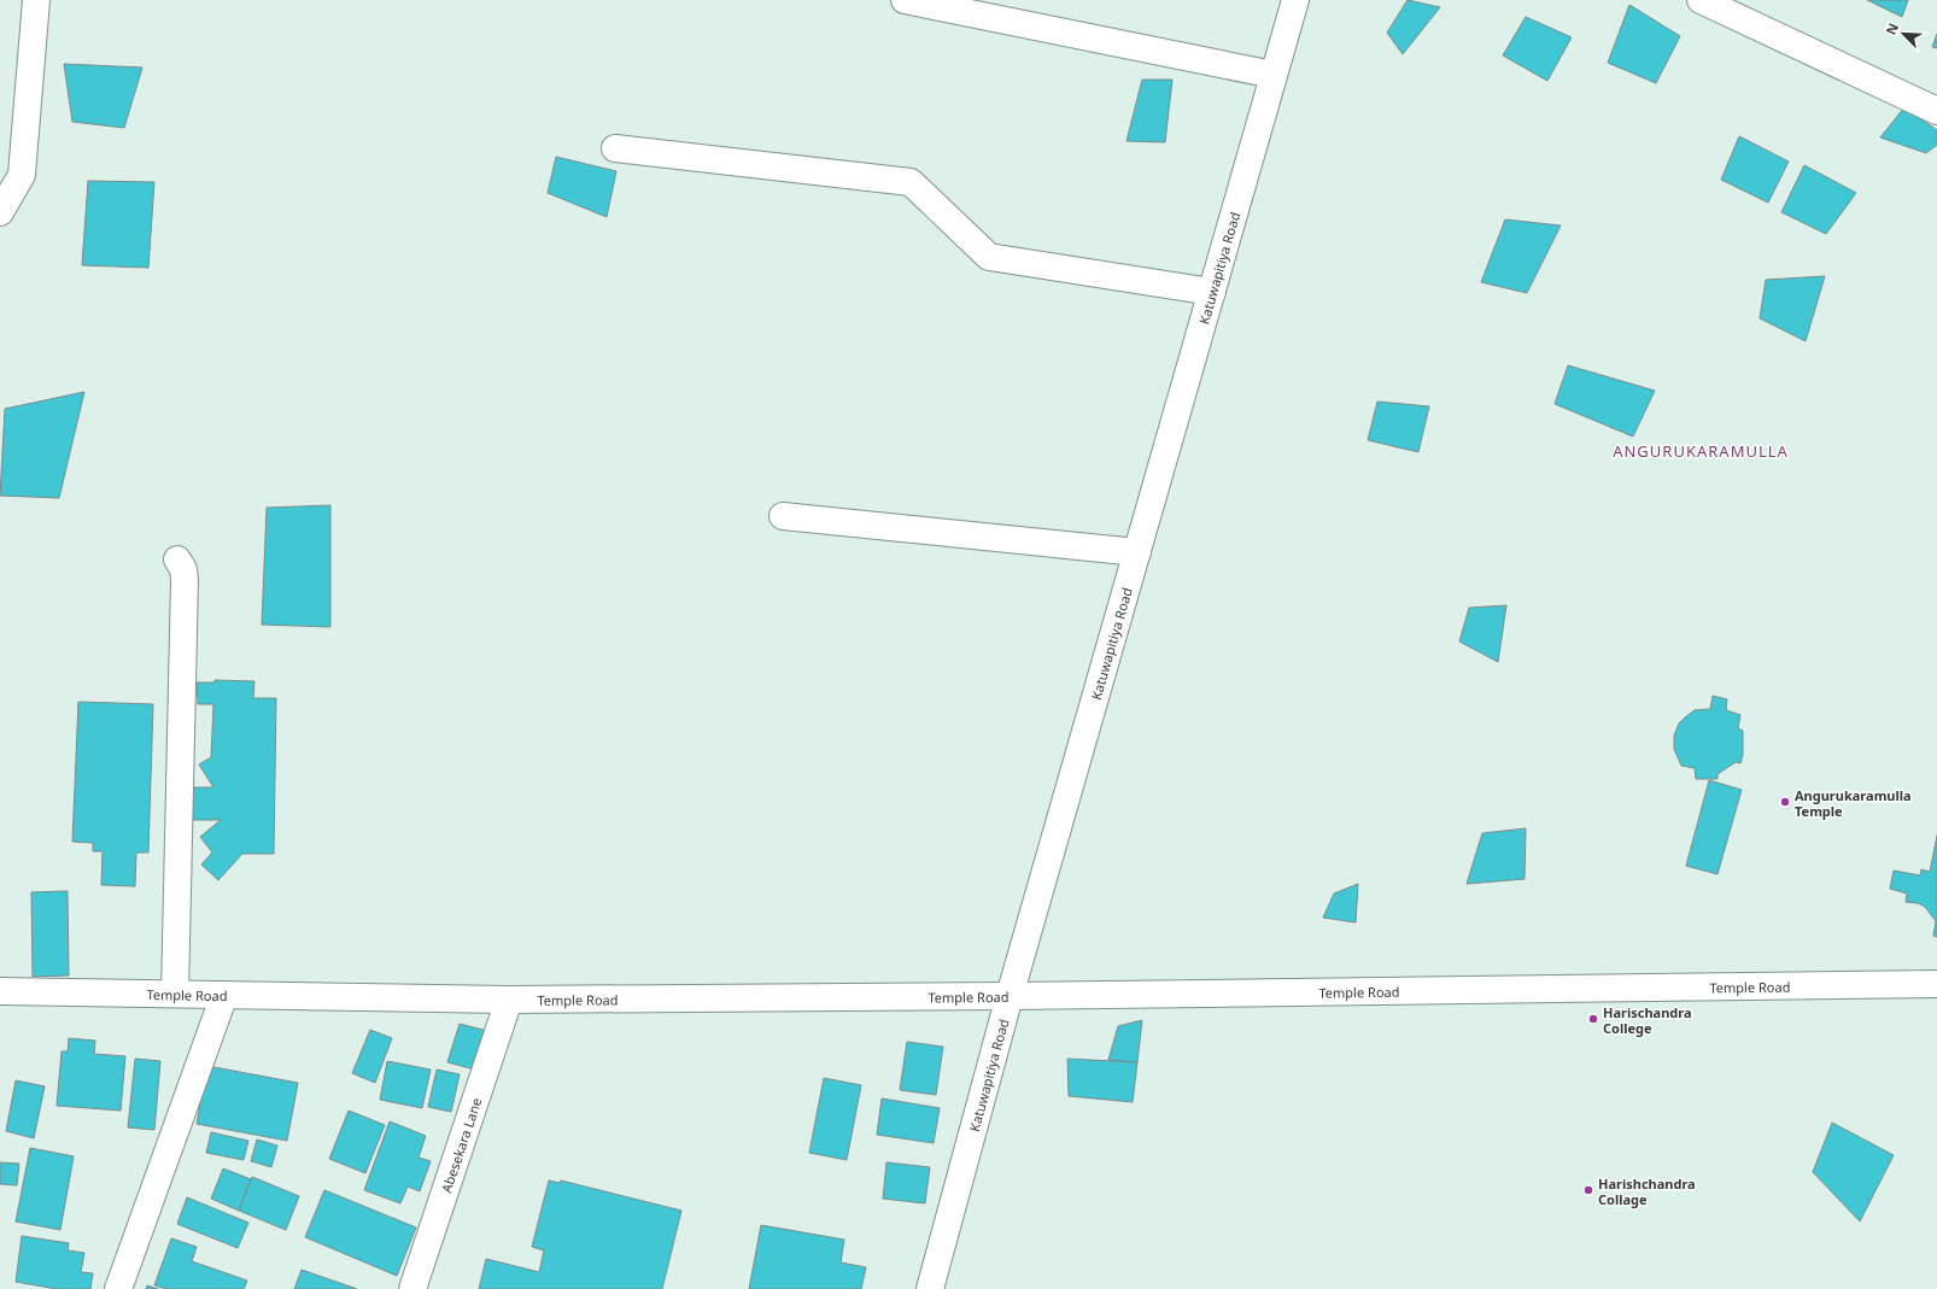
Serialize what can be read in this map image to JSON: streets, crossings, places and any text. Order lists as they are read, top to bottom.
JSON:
{
  "streets": {
    "street": ["Katuwapitiya Road", "Temple Road", "Abesekara Lane"]
  },
  "crossings": [
    ["Katuwapitiya Road", "Temple Road"],
    ["Temple Road", "Abesekara Lane"]
  ],
  "districts": ["ANGURUKARAMULLA"],
  "places": ["Angurukaramulla Temple", "Harischandra College", "Harishchandra Collage"],
  "north": "top left"
}
